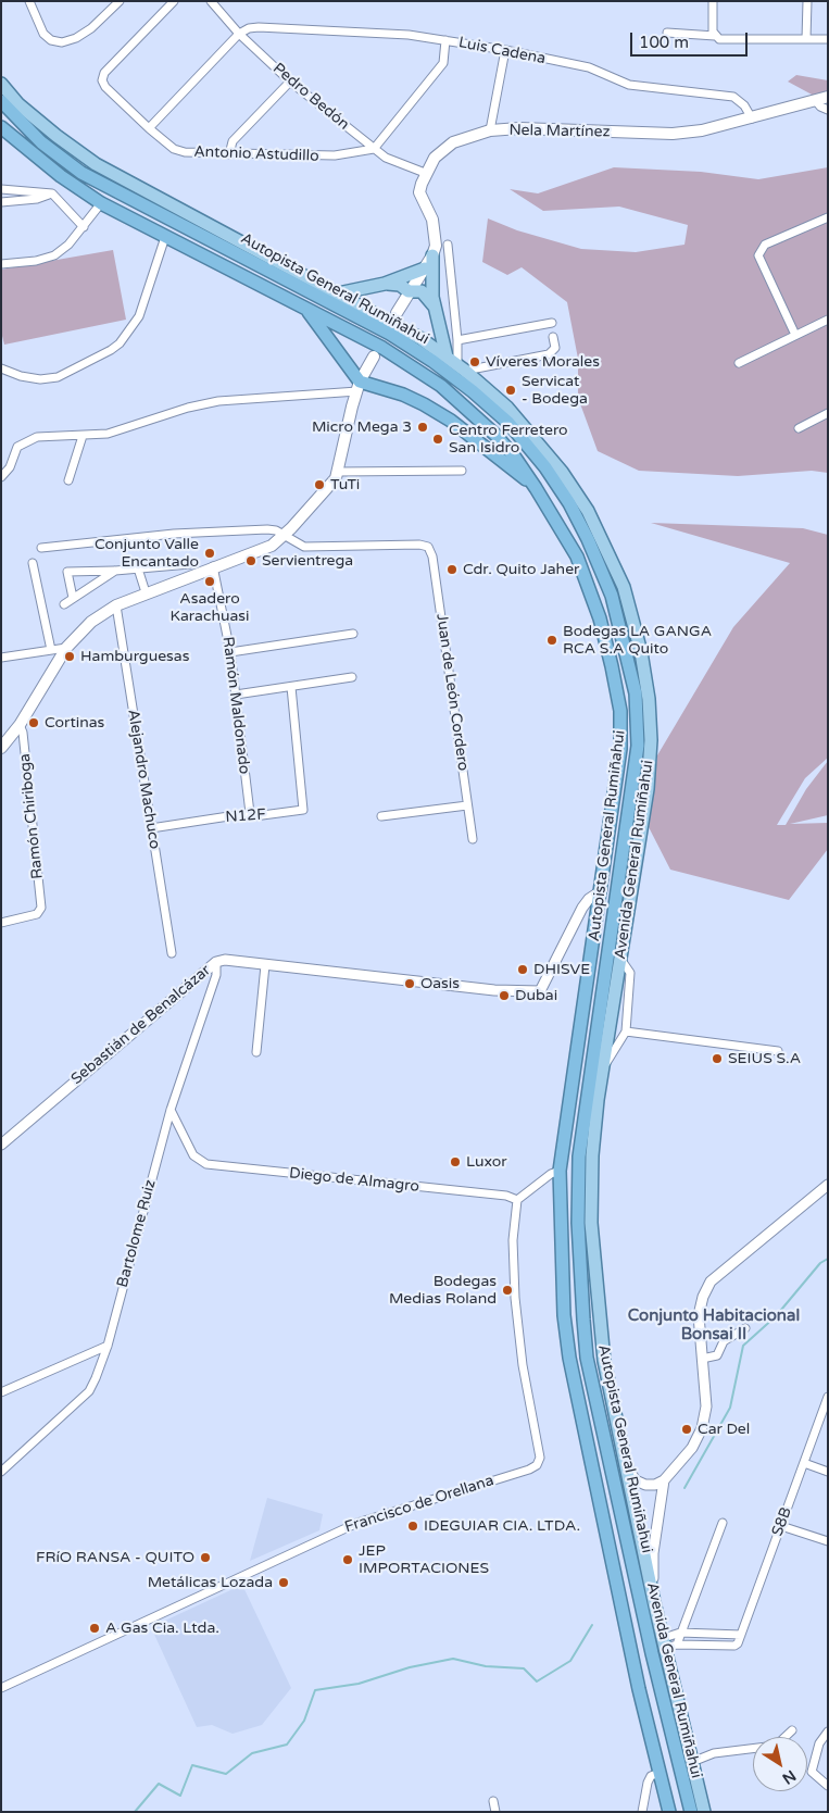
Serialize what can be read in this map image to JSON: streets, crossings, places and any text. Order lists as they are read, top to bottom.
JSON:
{
  "streets": {
    "highway": ["Autopista General Rumiñahui"],
    "main road": ["Nela Martínez", "Avenida General Rumiñahui"],
    "street": [
      "Luis Cadena",
      "Pedro Bedón",
      "Antonio Astudillo",
      "Juan de León Cordero",
      "Ramón Maldonado",
      "Alejandro Machuco",
      "Ramón Chiriboga",
      "N12F",
      "Sebastián de Benalcázar",
      "Diego de Almagro",
      "Bartolome Ruiz",
      "Francisco de Orellana",
      "S8B"
    ]
  },
  "crossings": [
    ["Luis Cadena", "Pedro Bedón"],
    ["Luis Cadena", "Nela Martínez"],
    ["Pedro Bedón", "Nela Martínez"],
    ["Pedro Bedón", "Antonio Astudillo"],
    ["Autopista General Rumiñahui", "Sebastián de Benalcázar"],
    ["Ramón Maldonado", "N12F"],
    ["Alejandro Machuco", "N12F"],
    ["Avenida General Rumiñahui", "S8B"],
    ["Sebastián de Benalcázar", "Bartolome Ruiz"],
    ["Diego de Almagro", "Bartolome Ruiz"],
    ["Diego de Almagro", "Francisco de Orellana"]
  ],
  "districts": ["Conjunto Habitacional Bonsai II"],
  "places": [
    "Víveres Morales",
    "Servicat - Bodega",
    "Micro Mega 3",
    "Centro Ferretero San Isidro",
    "TuTi",
    "Conjunto Valle Encantado",
    "Servientrega",
    "Cdr. Quito Jaher",
    "Asadero Karachuasi",
    "Bodegas LA GANGA RCA S.A Quito",
    "Hamburguesas",
    "Cortinas",
    "DHISVE",
    "Oasis",
    "Dubai",
    "SEIUS S.A",
    "Luxor",
    "Bodegas Medias Roland",
    "Car Del",
    "IDEGUIAR CIA. LTDA.",
    "FRíO RANSA - QUITO",
    "JEP IMPORTACIONES",
    "Metálicas Lozada",
    "A Gas Cia. Ltda."
  ],
  "scale_bar": "100 m",
  "north": "bottom right"
}
